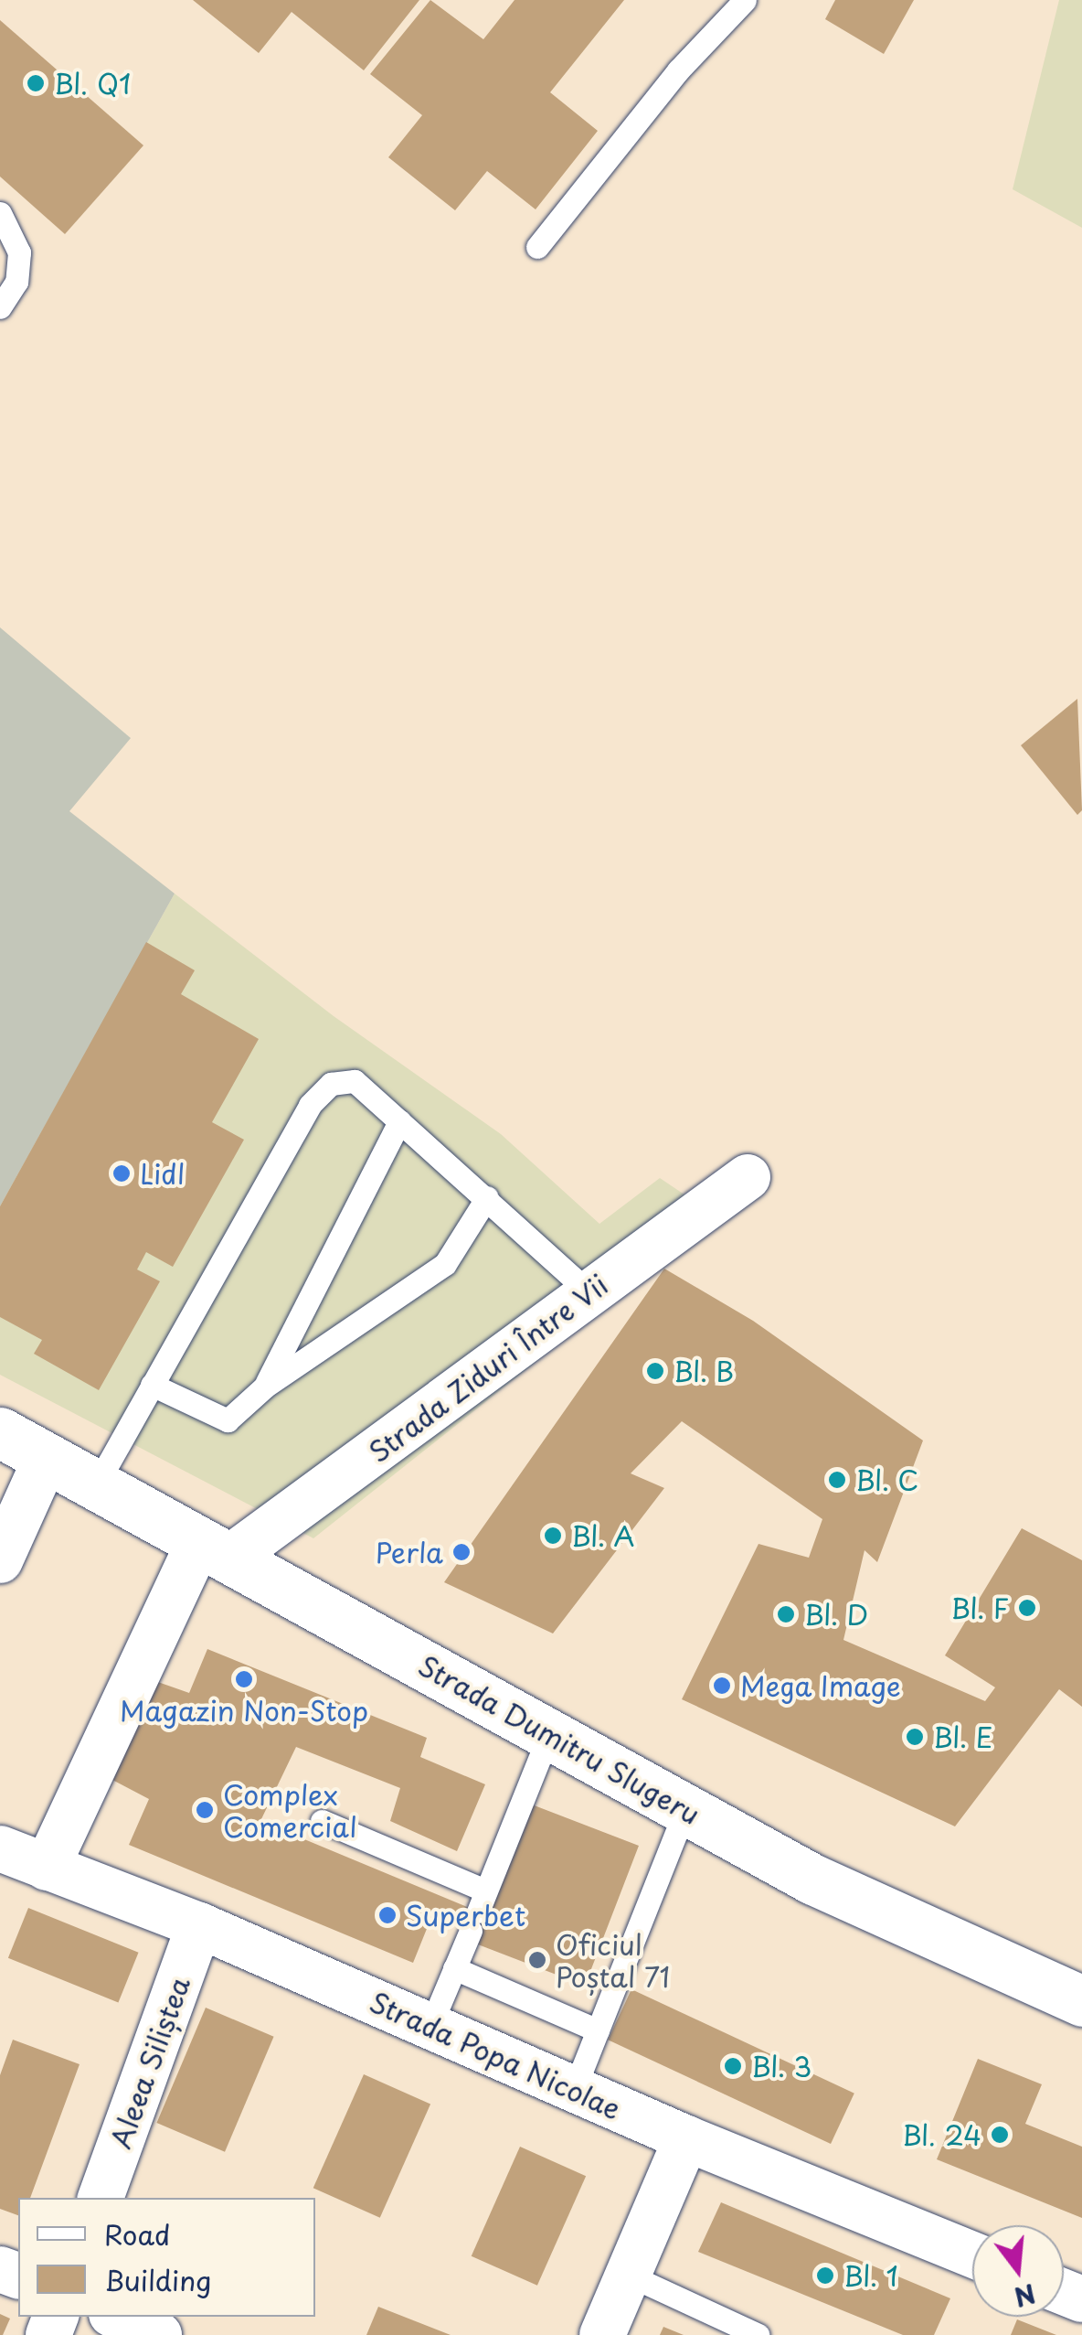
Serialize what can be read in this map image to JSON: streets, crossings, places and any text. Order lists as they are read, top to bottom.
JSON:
{
  "streets": {
    "main road": ["Strada Dumitru Slugeru"],
    "street": ["Strada Ziduri Între Vii", "Strada Popa Nicolae", "Aleea Siliștea"]
  },
  "crossings": [
    ["Strada Ziduri Între Vii", "Strada Dumitru Slugeru"],
    ["Strada Popa Nicolae", "Aleea Siliștea"]
  ],
  "places": [
    "Bl. Q1",
    "Lidl",
    "Bl. B",
    "Bl. C",
    "Bl. A",
    "Perla",
    "Bl. F",
    "Bl. D",
    "Magazin Non-Stop",
    "Mega Image",
    "Bl. E",
    "Complex Comercial",
    "Superbet",
    "Oficiul Poștal 71",
    "Bl. 3",
    "Bl. 24",
    "Bl. 1"
  ],
  "legend": ["Road", "Building"],
  "north": "bottom"
}
